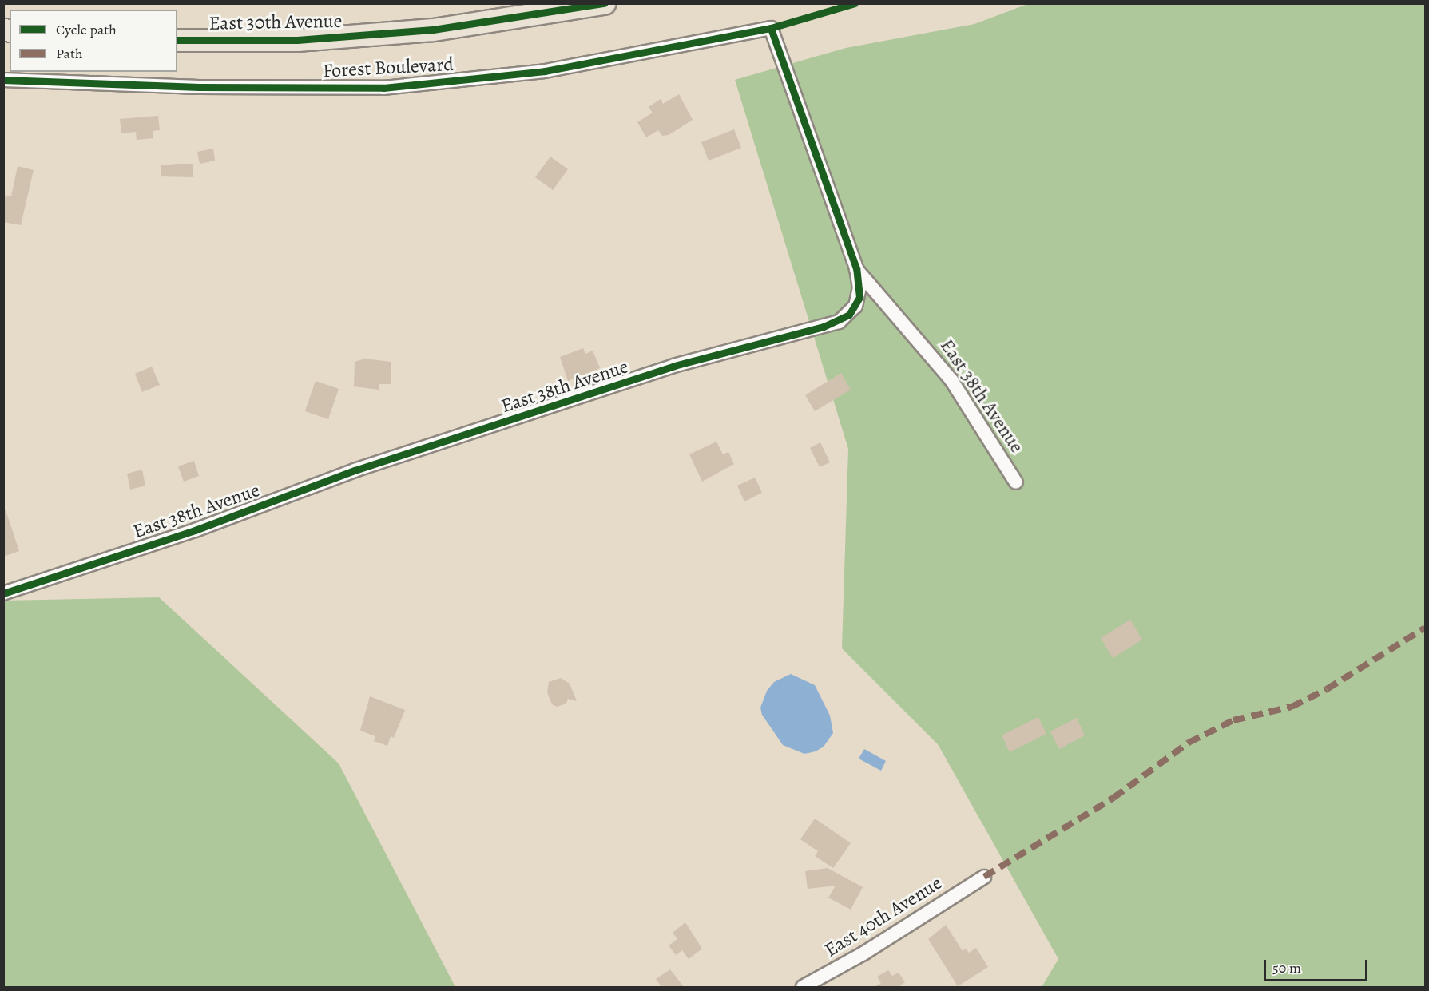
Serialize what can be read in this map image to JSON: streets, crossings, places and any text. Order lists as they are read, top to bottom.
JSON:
{
  "streets": {
    "main road": ["East 30th Avenue"],
    "street": ["Forest Boulevard", "East 38th Avenue", "East 40th Avenue"]
  },
  "crossings": [
    ["Forest Boulevard", "East 38th Avenue"]
  ],
  "legend": ["Cycle path", "Path"],
  "scale_bar": "50 m"
}
